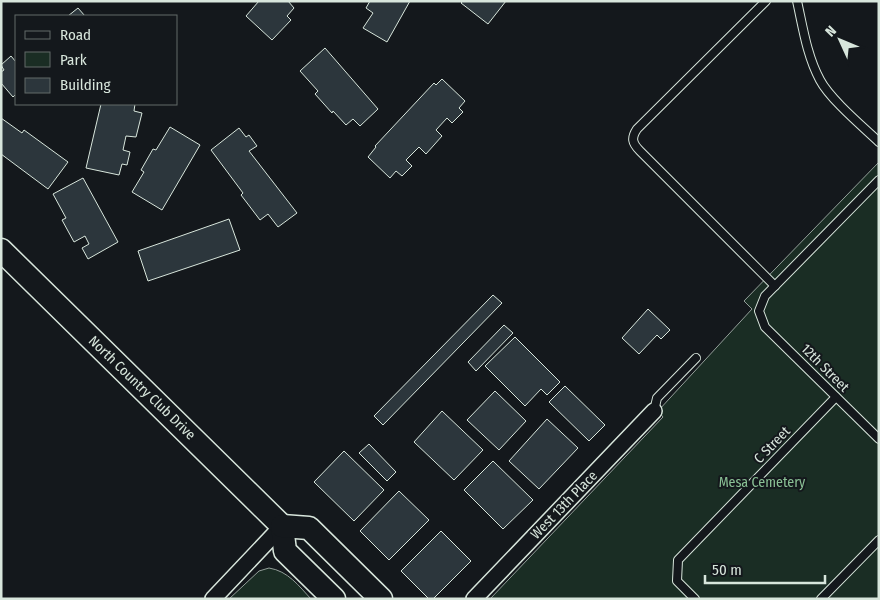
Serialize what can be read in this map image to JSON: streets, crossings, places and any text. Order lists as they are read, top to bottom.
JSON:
{
  "streets": {
    "main road": ["North Country Club Drive"],
    "street": ["West 13th Place"],
    "lane": ["12th Street", "C Street"]
  },
  "crossings": [
    ["12th Street", "C Street"]
  ],
  "parks": ["Mesa Cemetery"],
  "legend": ["Road", "Park", "Building"],
  "scale_bar": "50 m",
  "north": "top left"
}
